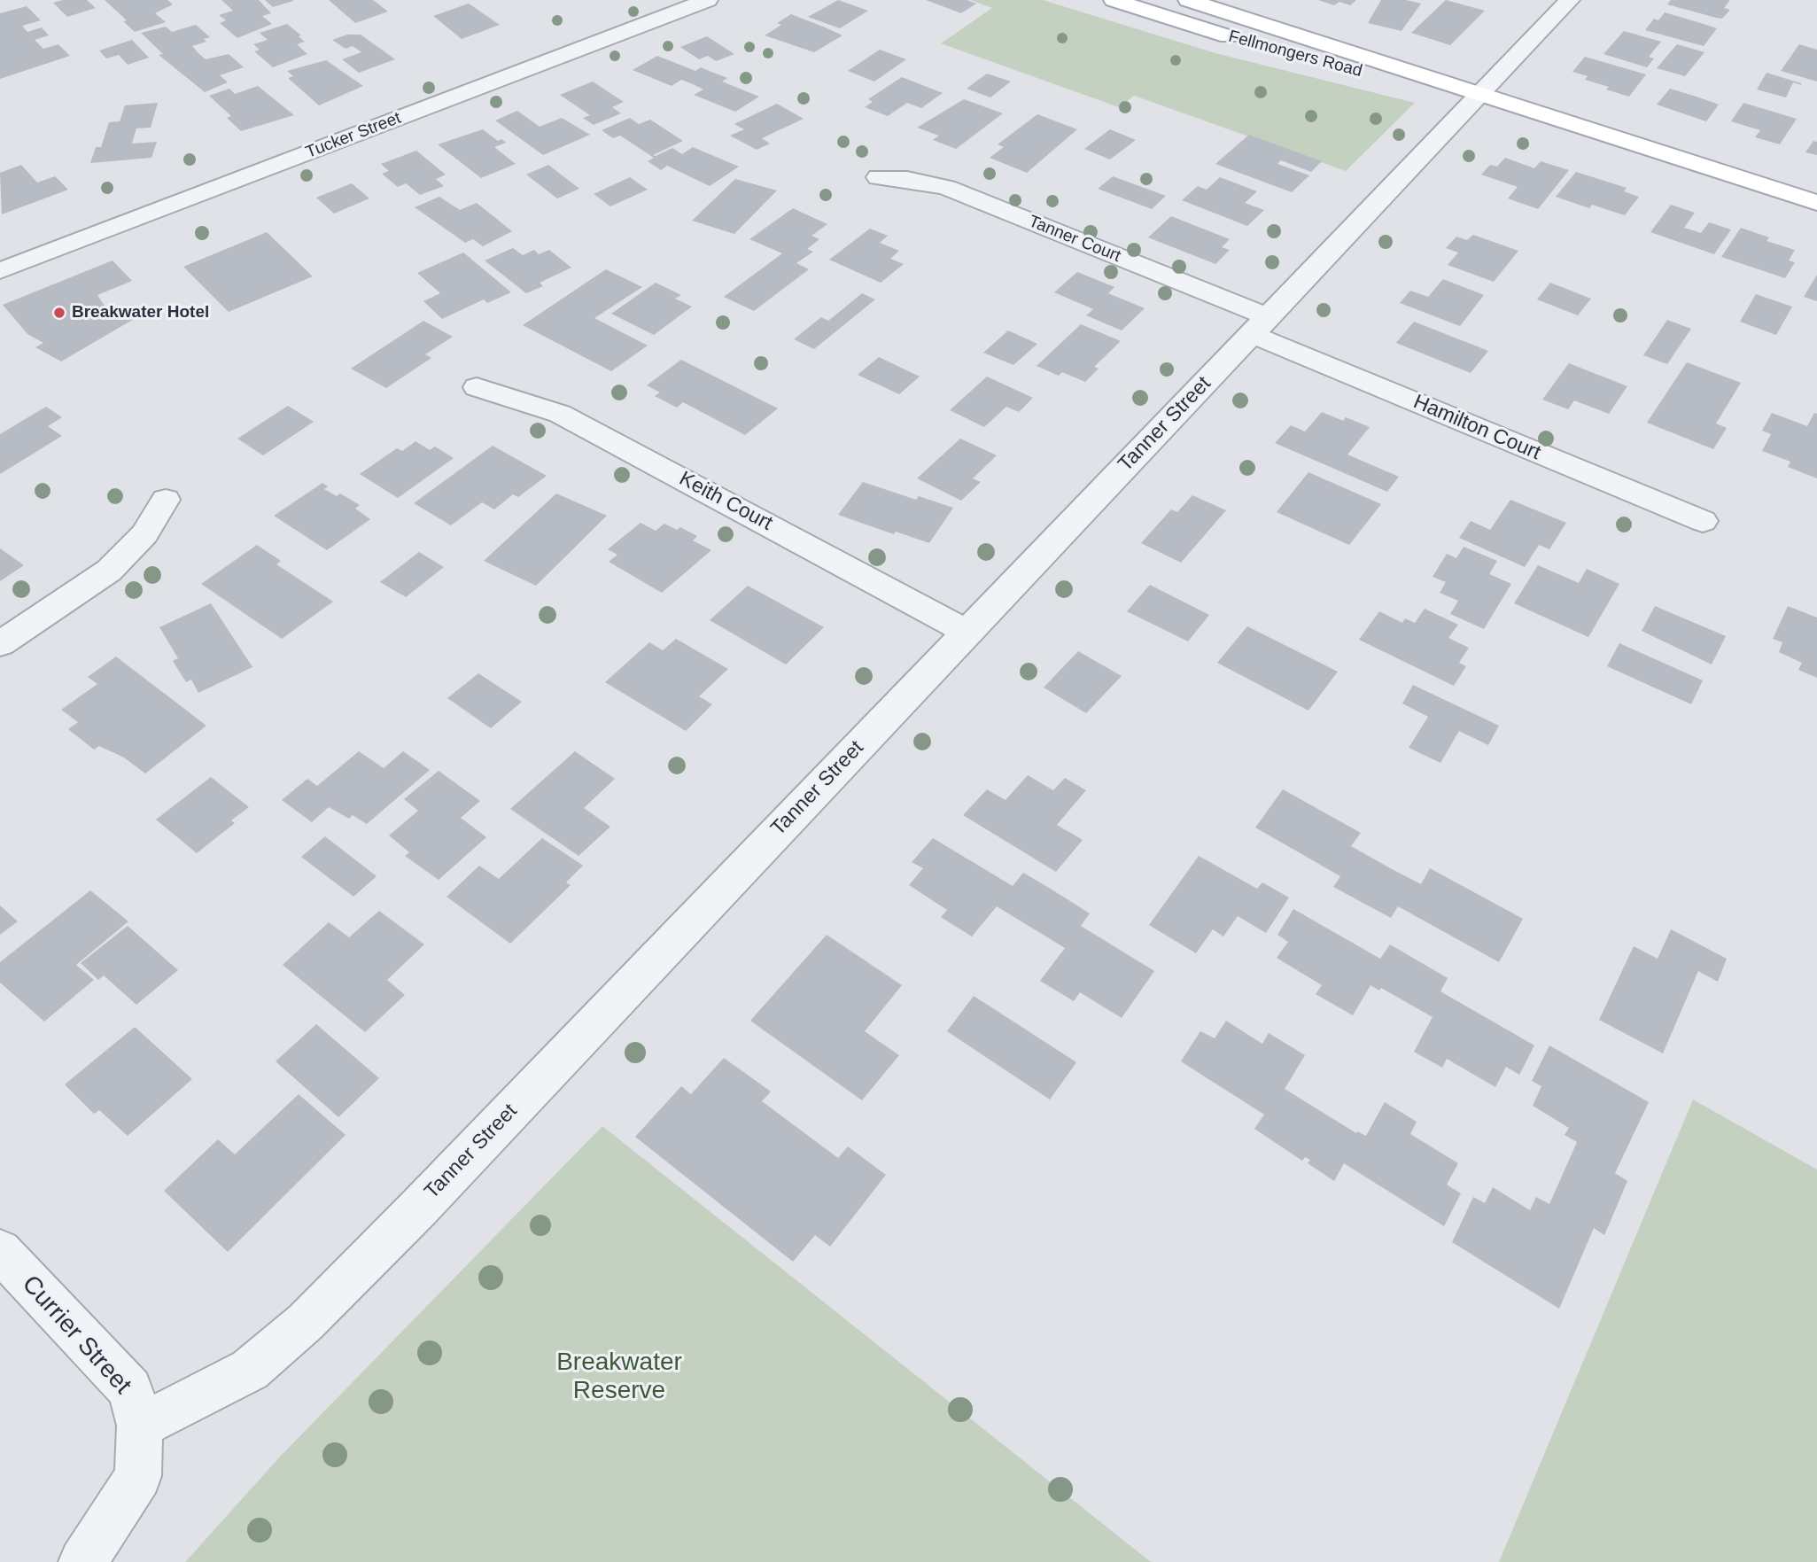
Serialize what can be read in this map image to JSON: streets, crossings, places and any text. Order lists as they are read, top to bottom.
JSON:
{
  "streets": {
    "main road": ["Fellmongers Road"],
    "street": [
      "Tucker Street",
      "Tanner Court",
      "Tanner Street",
      "Hamilton Court",
      "Keith Court",
      "Currier Street"
    ]
  },
  "crossings": [
    ["Fellmongers Road", "Tanner Street"],
    ["Tanner Court", "Tanner Street"],
    ["Tanner Court", "Hamilton Court"],
    ["Tanner Street", "Hamilton Court"],
    ["Tanner Street", "Keith Court"],
    ["Tanner Street", "Currier Street"]
  ],
  "parks": ["Breakwater Reserve"],
  "places": ["Breakwater Hotel"]
}
